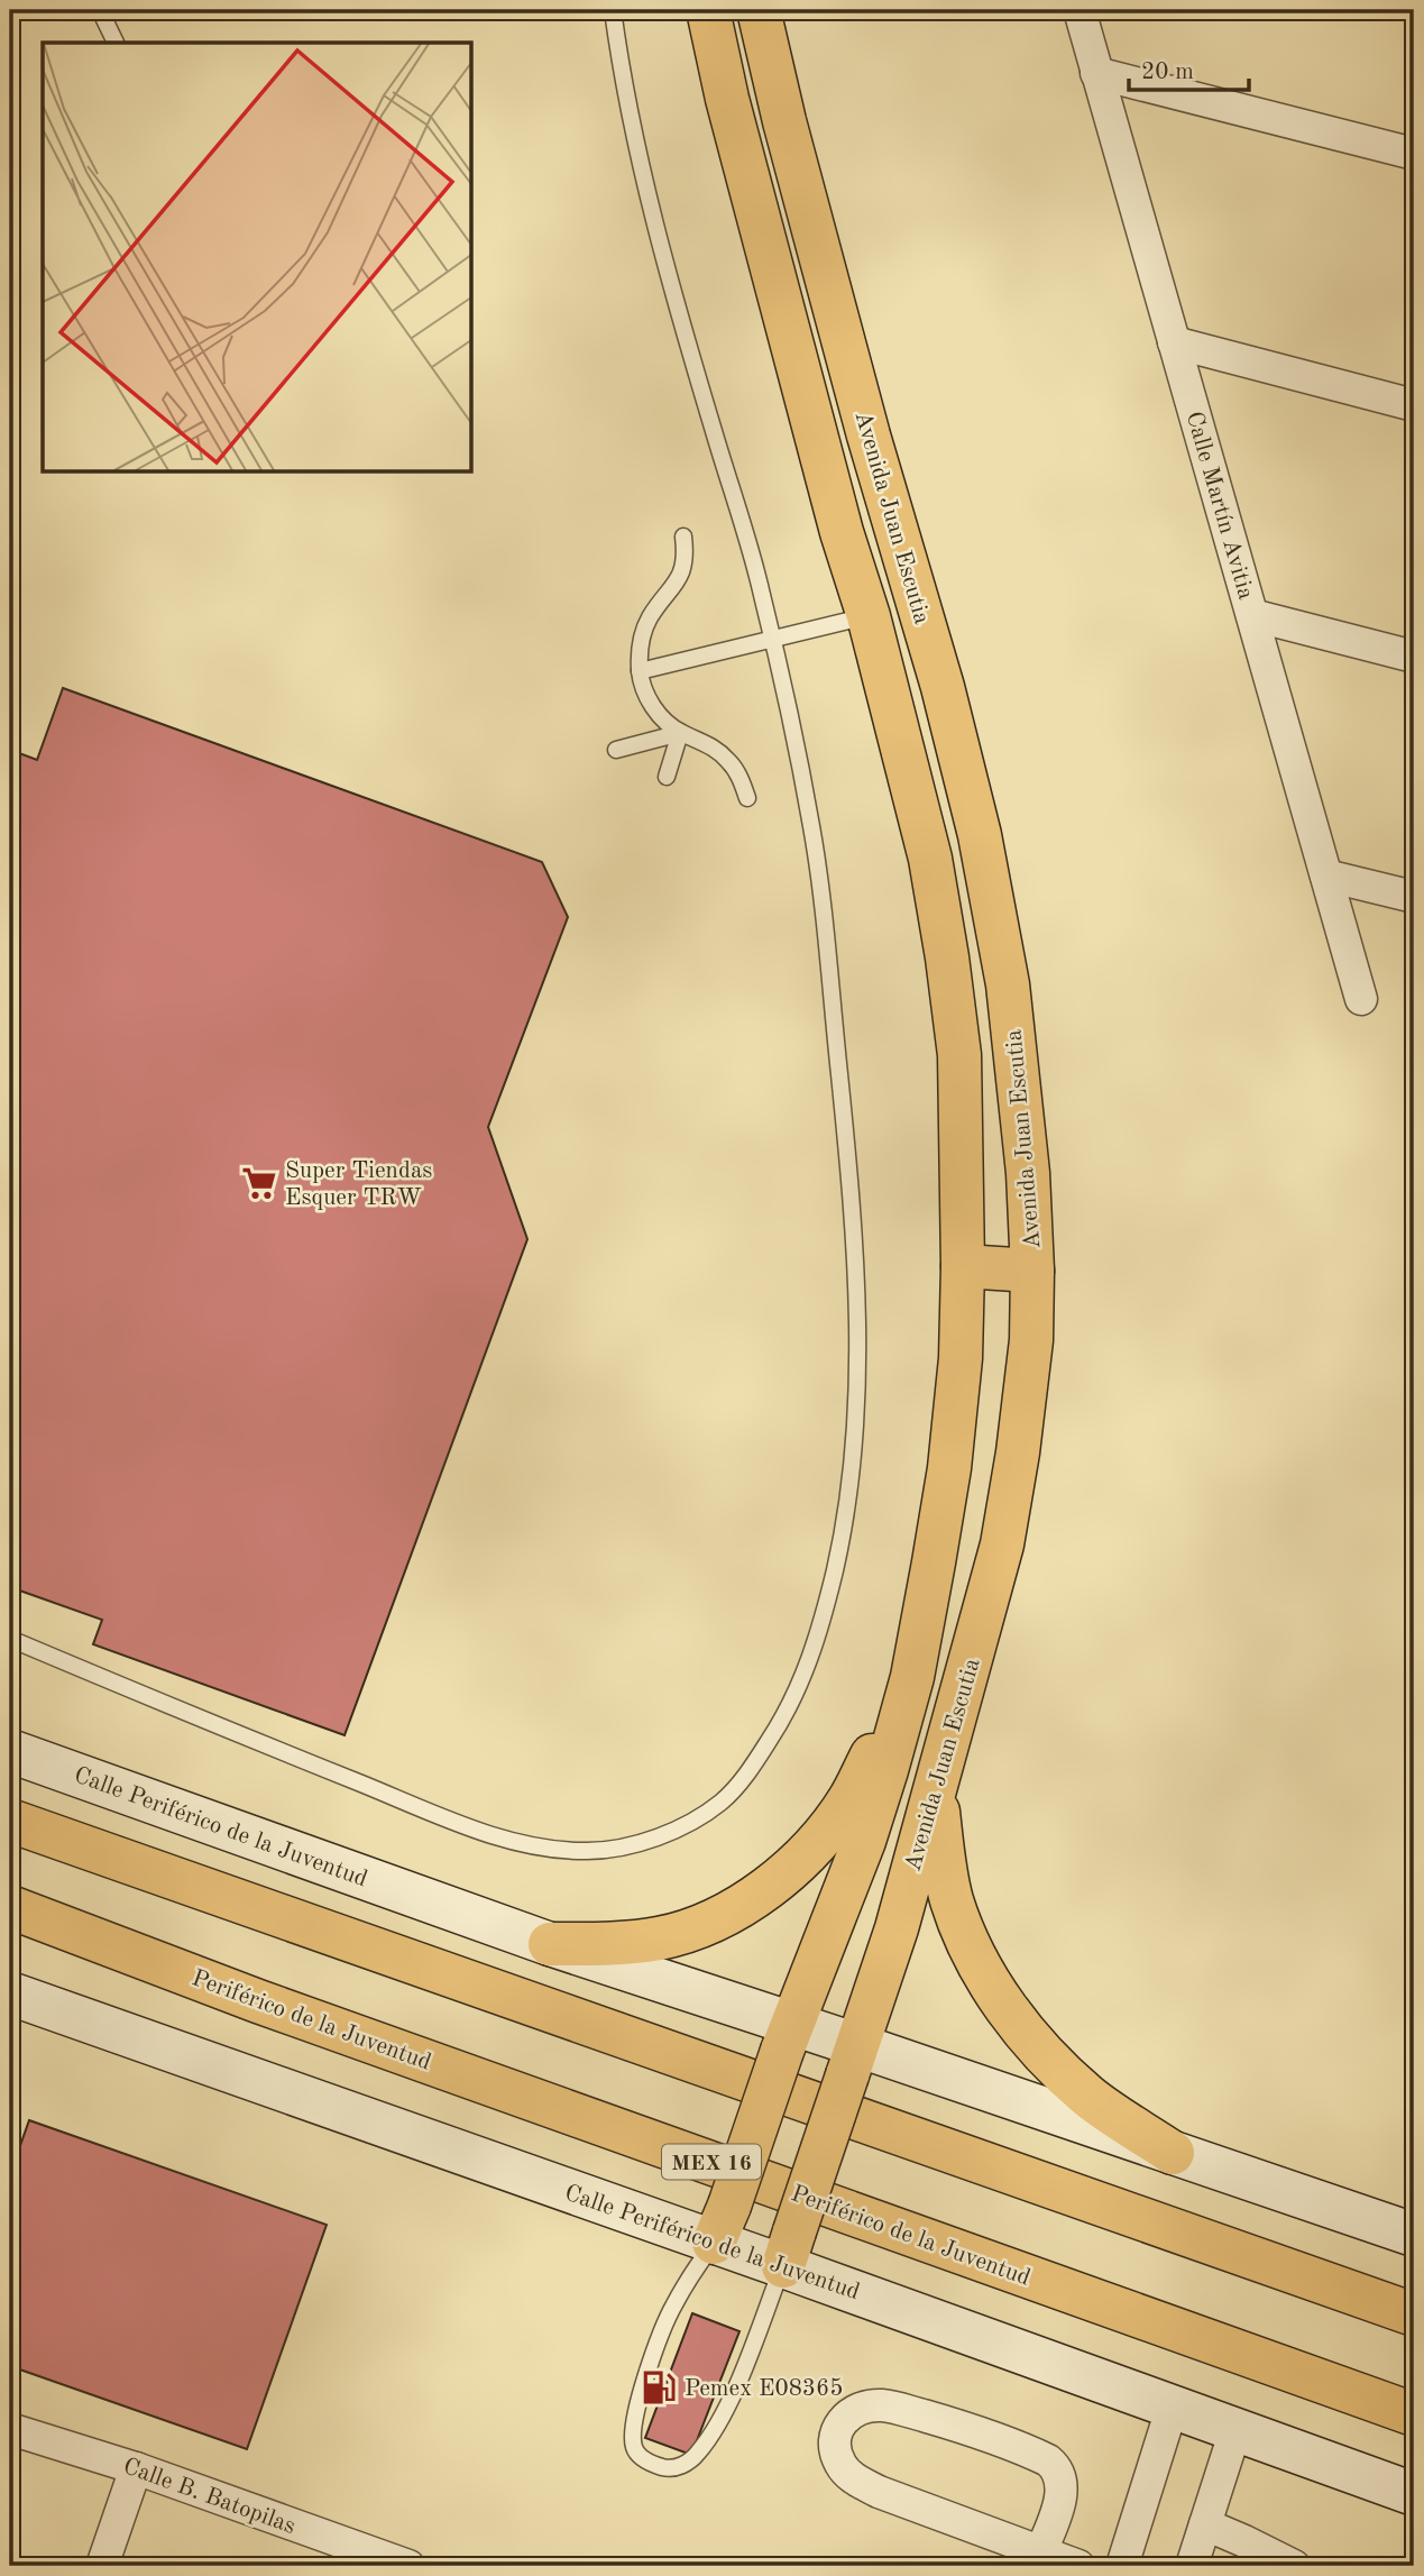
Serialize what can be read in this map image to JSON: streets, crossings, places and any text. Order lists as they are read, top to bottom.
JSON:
{
  "streets": {
    "main road": [
      "Avenida Juan Escutia",
      "Calle Periférico de la Juventud",
      "Periférico de la Juventud",
      "MEX 16"
    ],
    "street": ["Calle Martín Avitia", "Calle B. Batopilas"]
  },
  "crossings": [
    ["Avenida Juan Escutia", "Calle Periférico de la Juventud"]
  ],
  "places": {
    "supermarket": ["Super Tiendas Esquer TRW"],
    "fuel station": ["Pemex E08365"]
  },
  "scale_bar": "20 m"
}
